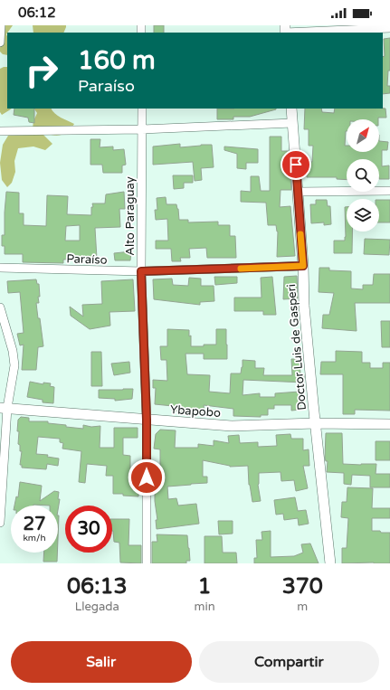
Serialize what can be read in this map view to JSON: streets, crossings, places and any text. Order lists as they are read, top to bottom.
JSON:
{
  "streets": {
    "street": [
      "Alto Paraguay",
      "Paraíso",
      "Doctor Luis de Gasperi",
      "Ybapobo"
    ]
  },
  "crossings": [
    ["Alto Paraguay", "Paraíso"],
    ["Alto Paraguay", "Ybapobo"],
    ["Paraíso", "Doctor Luis de Gasperi"],
    ["Doctor Luis de Gasperi", "Ybapobo"]
  ],
  "north": "top right",
  "page": {
    "status": "06:12",
    "turn": ["160 m", "Paraíso"],
    "speed": "27 km/h",
    "limit": "30",
    "eta": [
      "06:13",
      "Llegada",
      "1",
      "min",
      "370",
      "m"
    ],
    "buttons": ["Salir", "Compartir"]
  }
}
